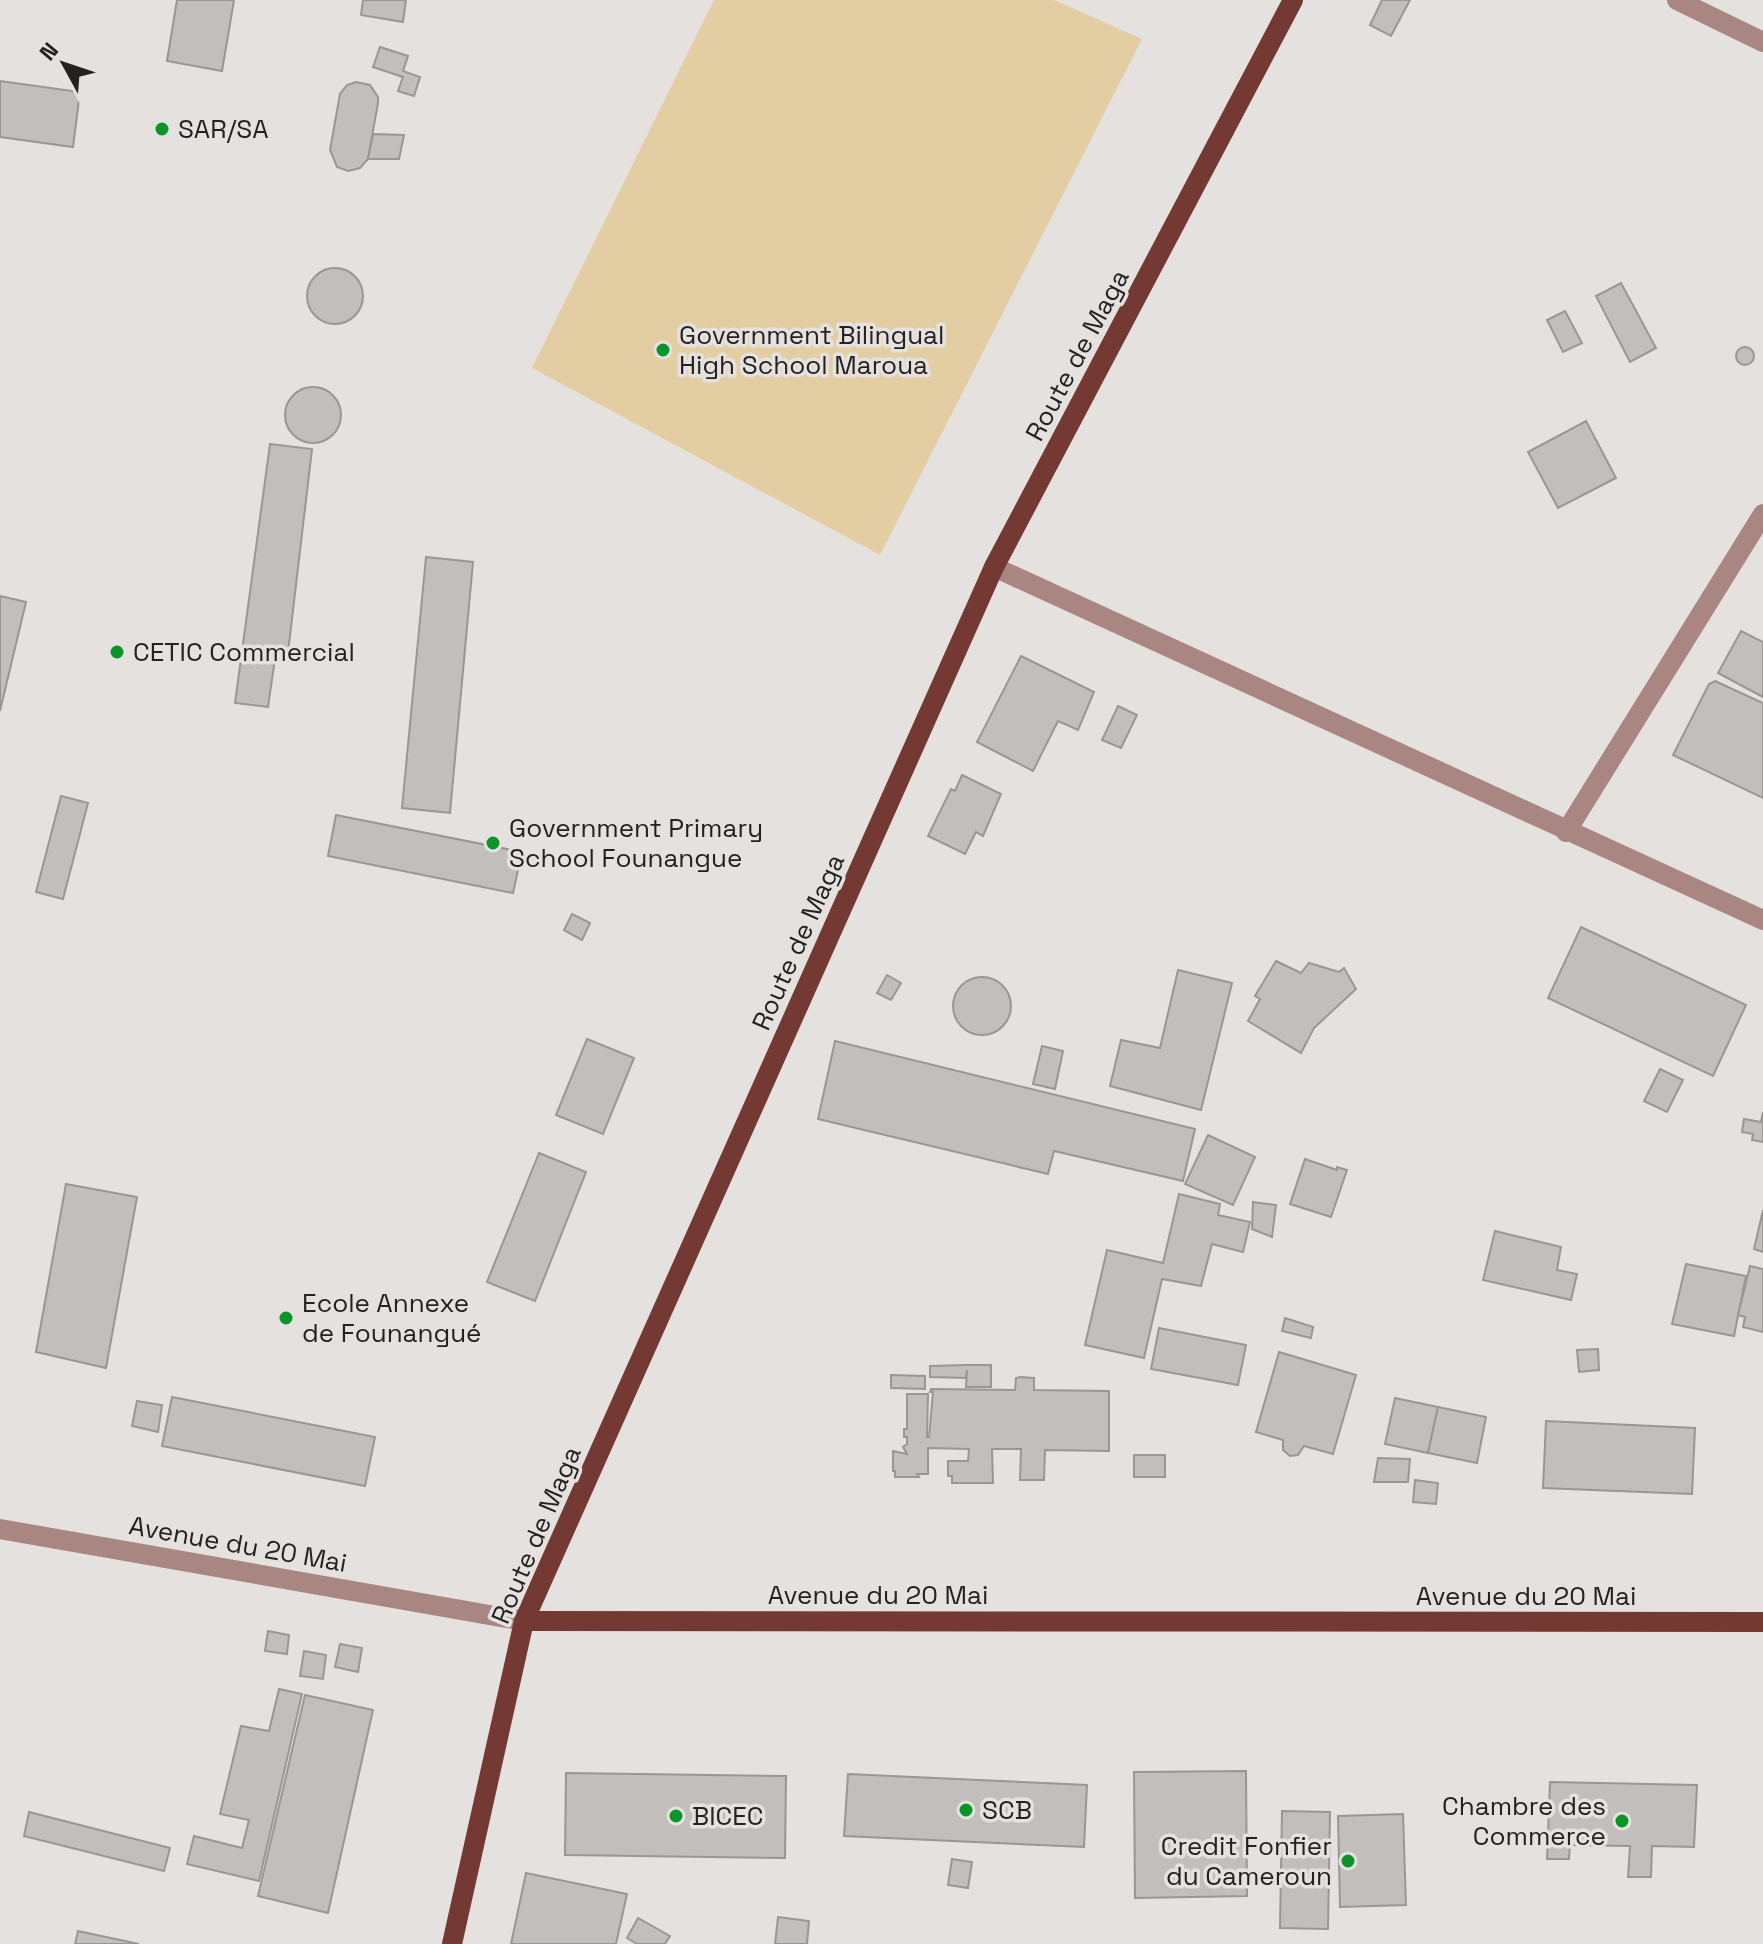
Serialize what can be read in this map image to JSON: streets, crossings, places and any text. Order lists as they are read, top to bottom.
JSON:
{
  "streets": {
    "main road": ["Route de Maga", "Avenue du 20 Mai"]
  },
  "crossings": [
    ["Route de Maga", "Avenue du 20 Mai"]
  ],
  "places": [
    "SAR/SA",
    "Government Bilingual High School Maroua",
    "CETIC Commercial",
    "Government Primary School Founangue",
    "Ecole Annexe de Founangué",
    "SCB",
    "BICEC",
    "Chambre des Commerce",
    "Credit Fonfier du Cameroun"
  ],
  "north": "top left"
}
